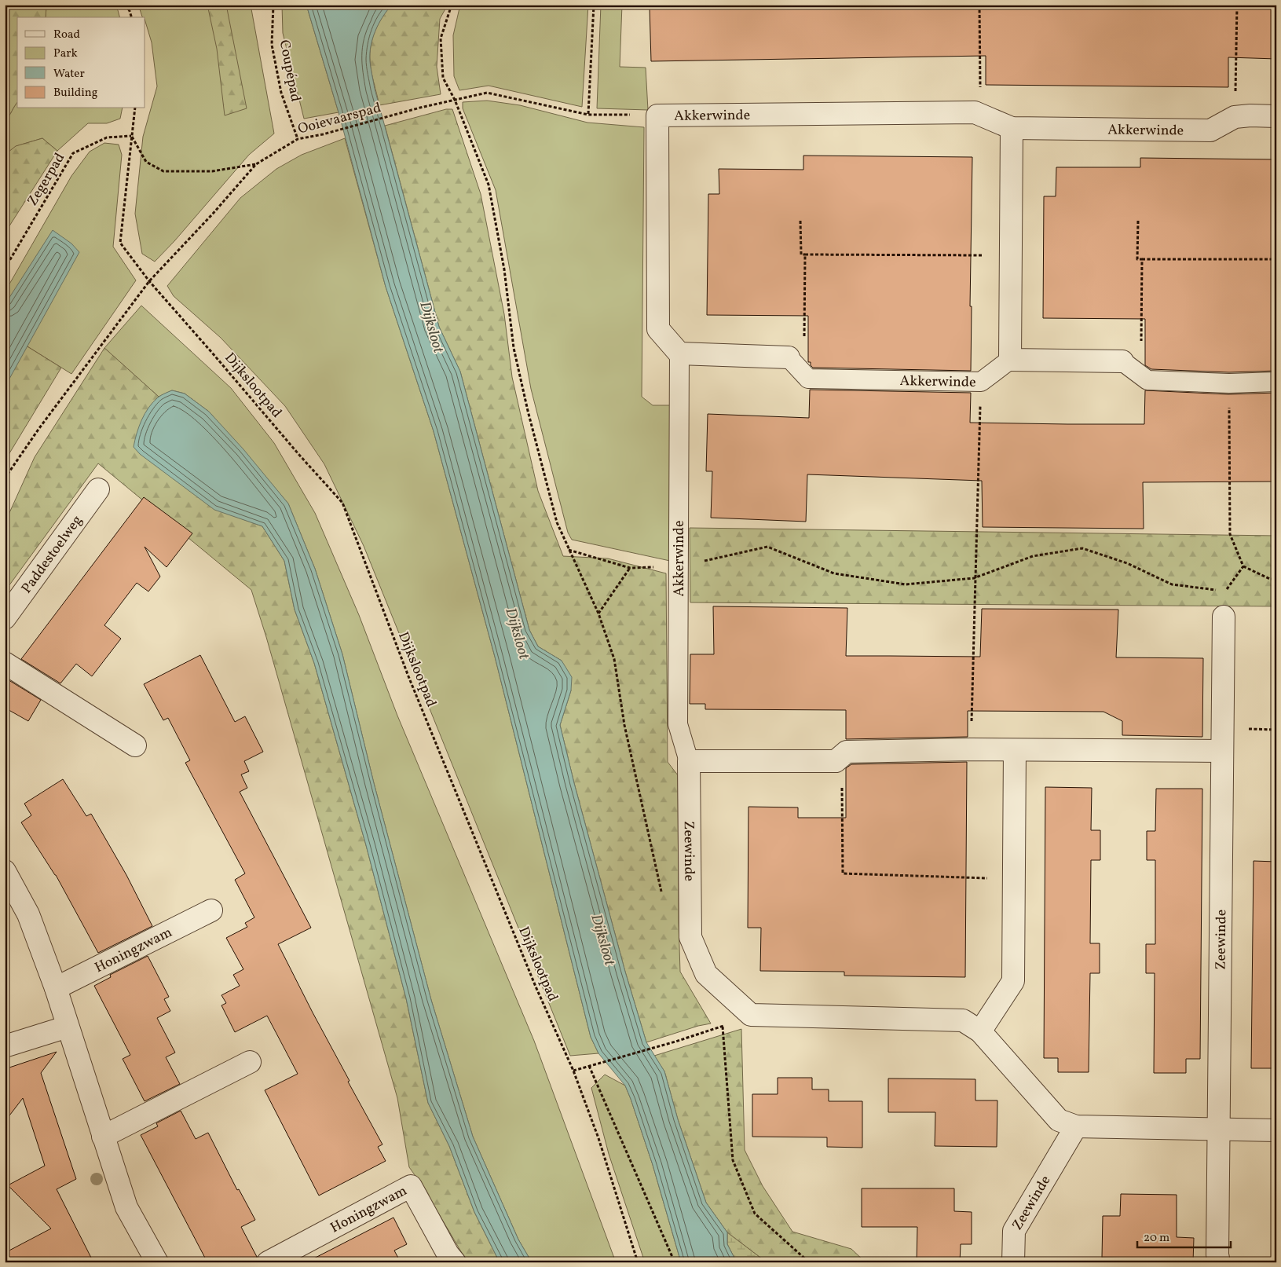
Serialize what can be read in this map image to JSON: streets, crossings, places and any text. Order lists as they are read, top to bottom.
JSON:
{
  "streets": {
    "street": [
      "Akkerwinde",
      "Paddestoelweg",
      "Zeewinde",
      "Honingzwam"
    ],
    "path": [
      "Coupépad",
      "Ooievaarspad",
      "Zegerpad",
      "Dijkslootpad"
    ]
  },
  "crossings": [
    ["Coupépad", "Ooievaarspad"],
    ["Akkerwinde", "Ooievaarspad"],
    ["Akkerwinde", "Zeewinde"],
    ["Ooievaarspad", "Dijkslootpad"],
    ["Zegerpad", "Dijkslootpad"]
  ],
  "water": ["Dijksloot"],
  "legend": [
    "Road",
    "Park",
    "Water",
    "Building"
  ],
  "scale_bar": "20 m"
}
